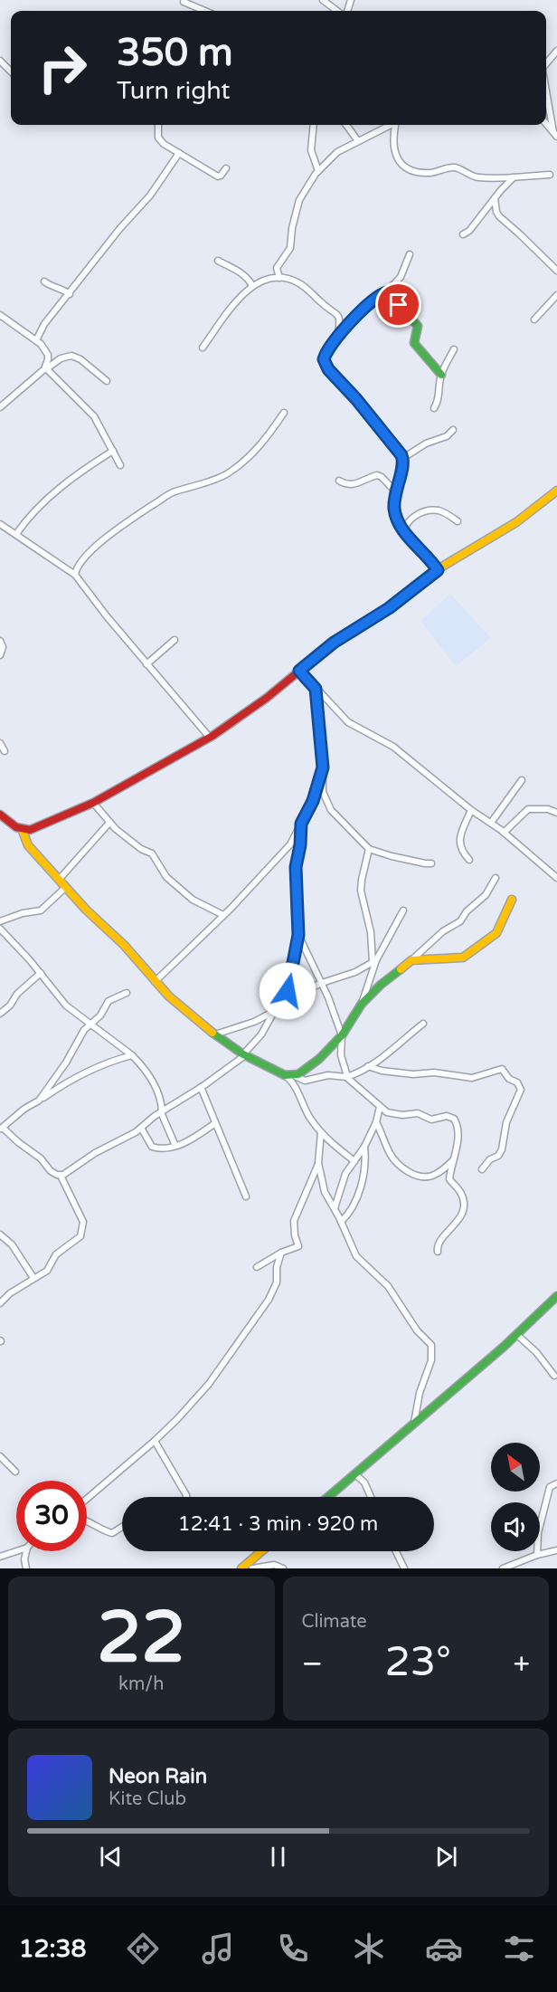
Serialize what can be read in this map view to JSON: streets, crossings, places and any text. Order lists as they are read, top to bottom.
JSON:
{
  "north": "top left",
  "page": {
    "turn": ["350 m", "Turn right"],
    "limit": "30",
    "trip": "12:41 · 3 min · 920 m",
    "tile": [
      ["22", "km/h"],
      "Climate"
    ],
    "heat": ["−", "23°", "+"],
    "song": ["Neon Rain", "Kite Club"],
    "tabs": "12:38"
  }
}
